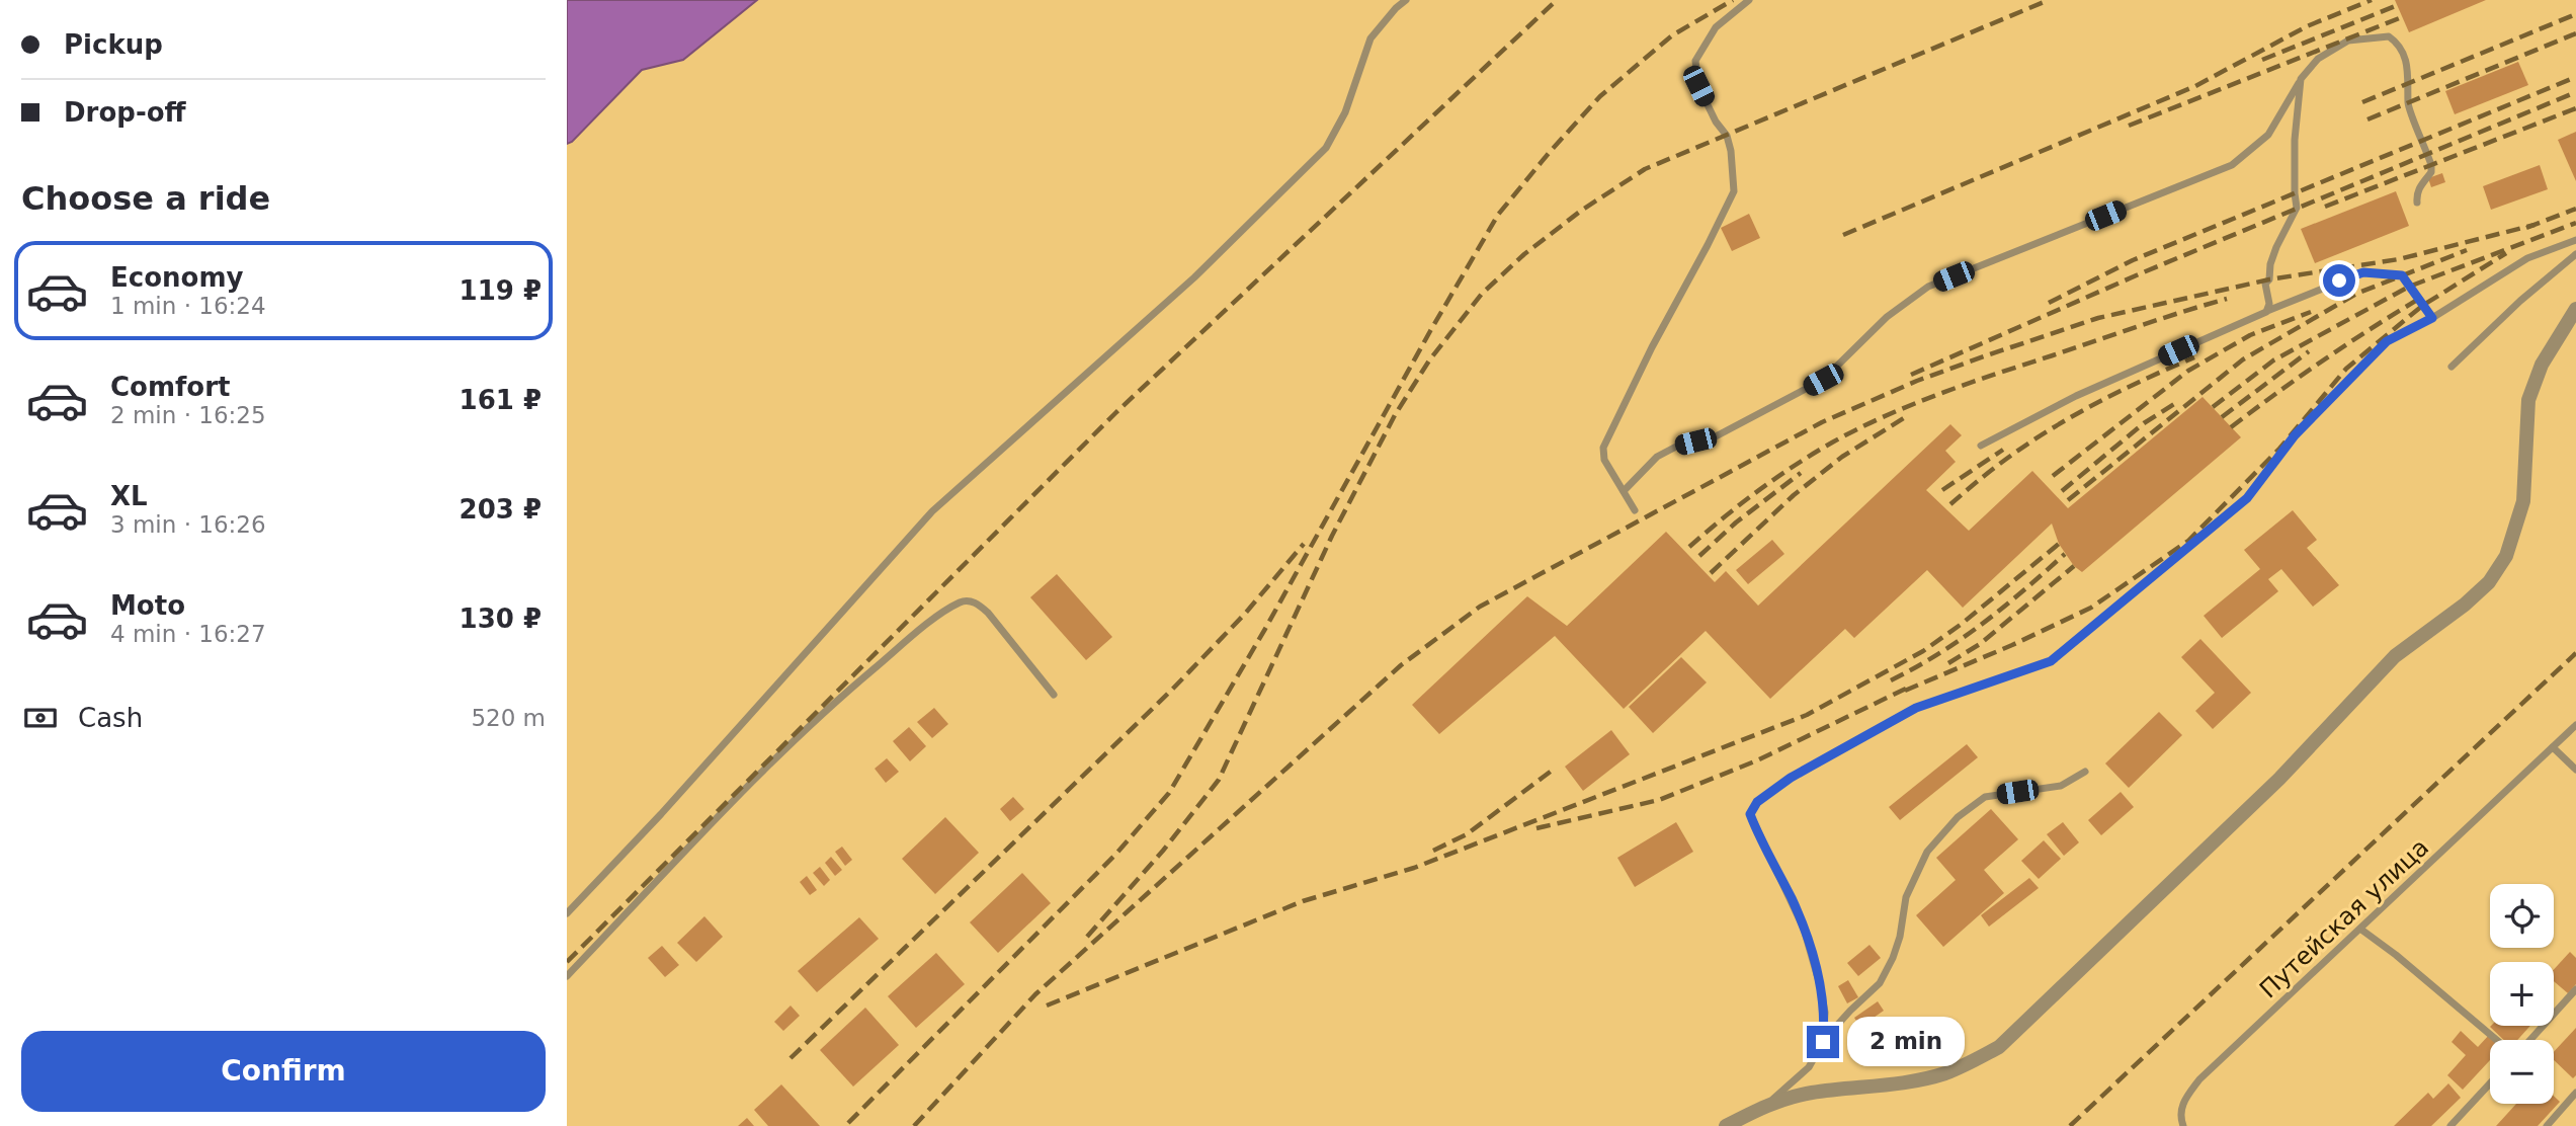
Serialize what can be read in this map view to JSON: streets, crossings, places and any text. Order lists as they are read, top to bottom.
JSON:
{
  "streets": {
    "lane": ["Путейская улица"]
  },
  "page": {
    "banner": ["Pickup", "Drop-off"],
    "heading": "Choose a ride",
    "list": [
      {
        "name": "Economy",
        "note": "1 min · 16:24",
        "value": "119 ₽"
      },
      {
        "name": "Comfort",
        "note": "2 min · 16:25",
        "value": "161 ₽"
      },
      {
        "name": "XL",
        "note": "3 min · 16:26",
        "value": "203 ₽"
      },
      {
        "name": "Moto",
        "note": "4 min · 16:27",
        "value": "130 ₽"
      }
    ],
    "pay": ["Cash", "520 m"],
    "map_buttons": ["+", "−"],
    "buttons": "Confirm",
    "bubble": "2 min"
  }
}
